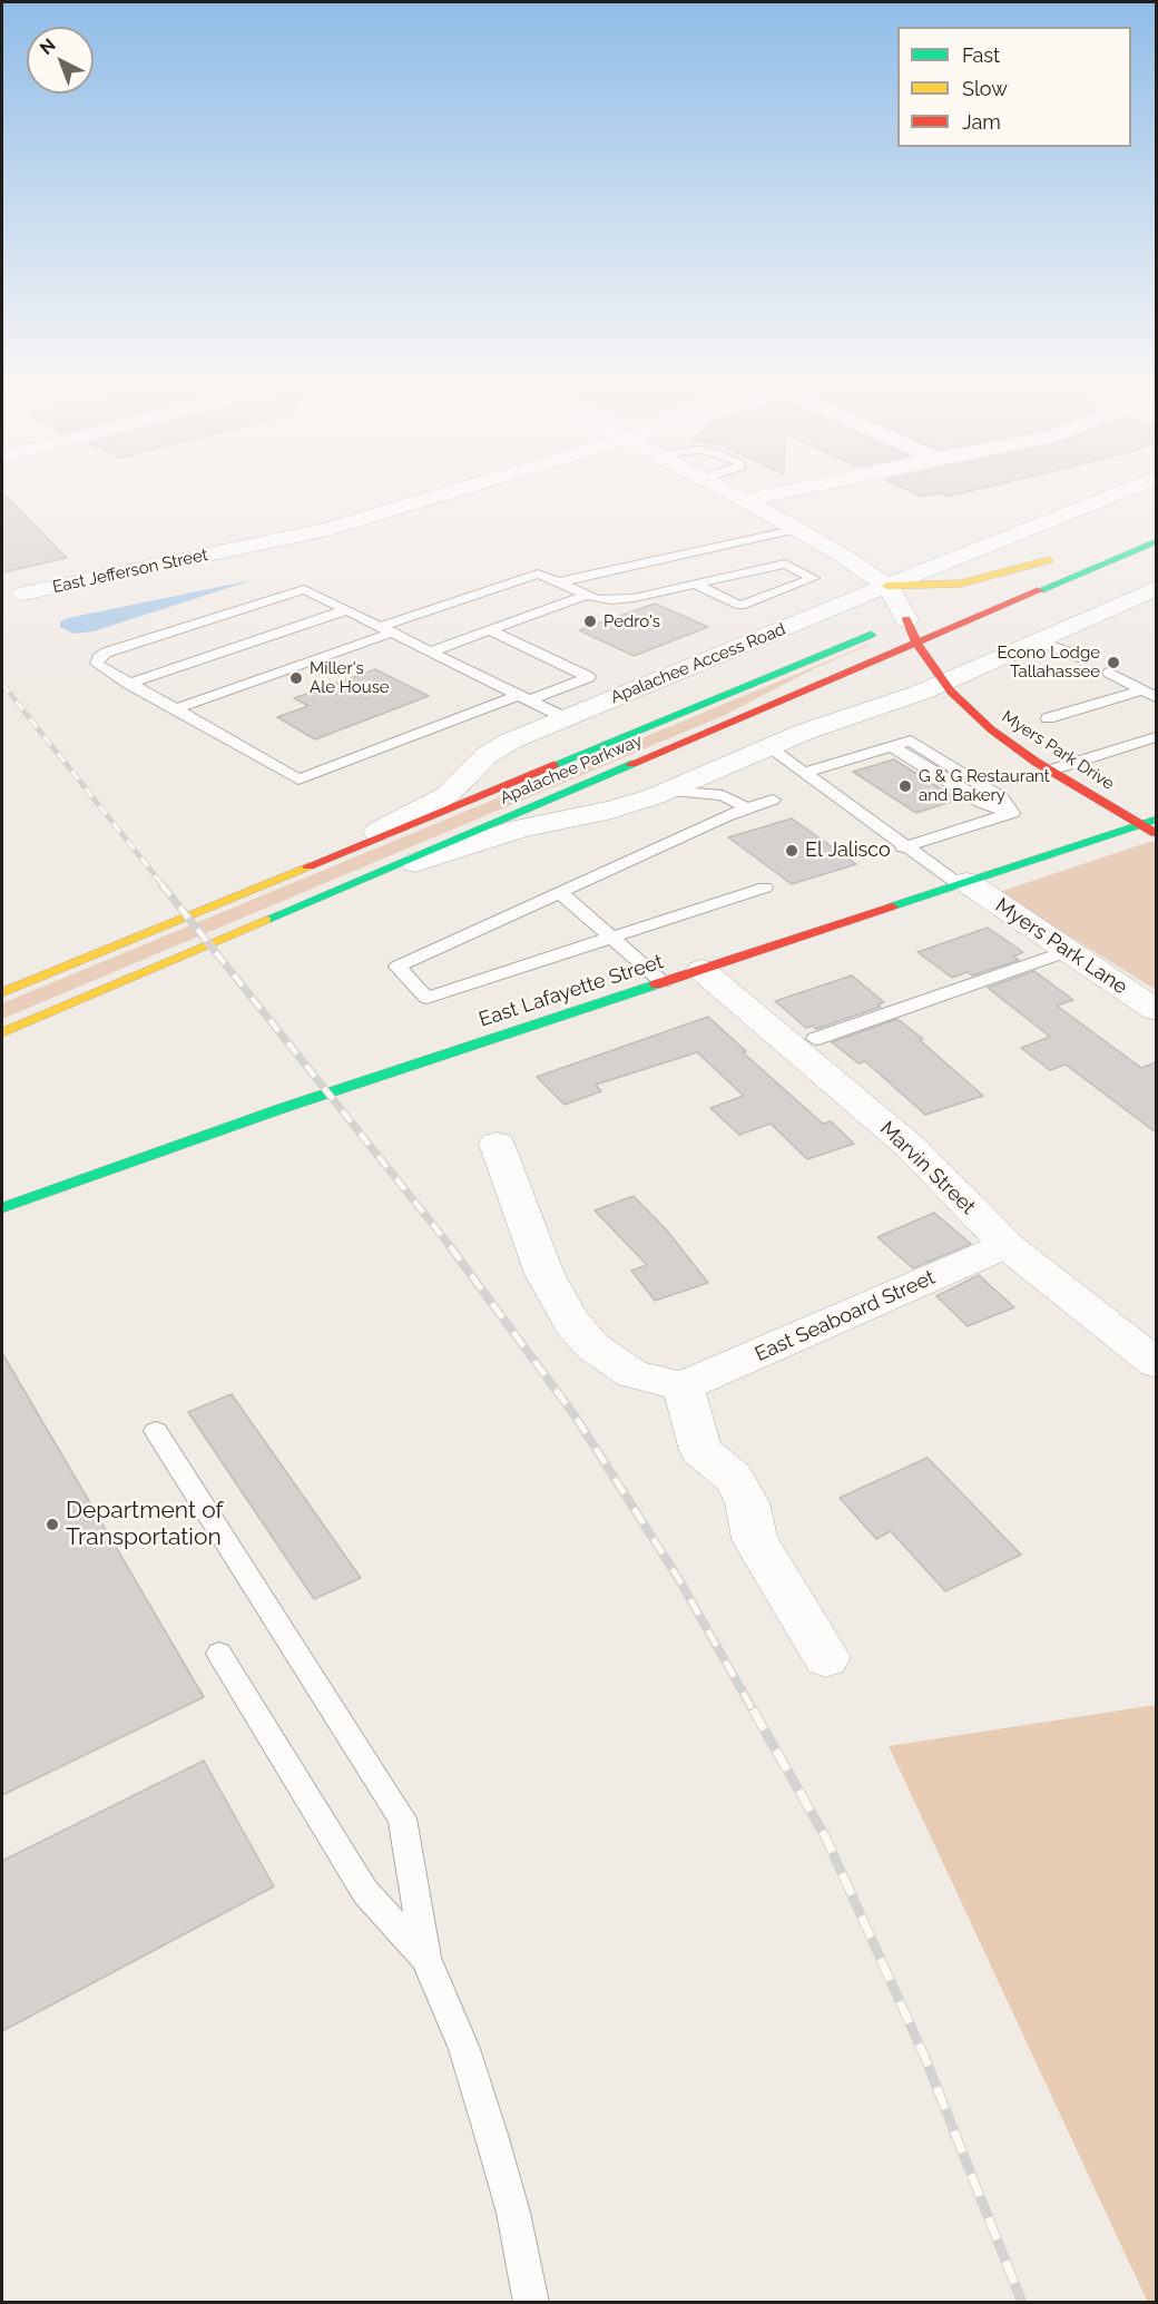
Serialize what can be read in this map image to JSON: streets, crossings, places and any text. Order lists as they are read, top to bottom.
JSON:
{
  "streets": {
    "main road": ["Myers Park Drive", "Apalachee Parkway", "East Lafayette Street"],
    "street": [
      "East Jefferson Street",
      "Apalachee Access Road",
      "Myers Park Lane",
      "Marvin Street",
      "East Seaboard Street"
    ]
  },
  "crossings": [
    ["Apalachee Access Road", "Apalachee Parkway"],
    ["Myers Park Drive", "Apalachee Parkway"],
    ["Myers Park Drive", "East Lafayette Street"],
    ["Myers Park Lane", "East Lafayette Street"],
    ["East Lafayette Street", "Marvin Street"],
    ["Marvin Street", "East Seaboard Street"]
  ],
  "places": [
    "Pedro's",
    "Econo Lodge Tallahassee",
    "Miller's Ale House",
    "G & G Restaurant and Bakery",
    "El Jalisco",
    "Department of Transportation"
  ],
  "legend": ["Fast", "Slow", "Jam"],
  "north": "top left"
}
